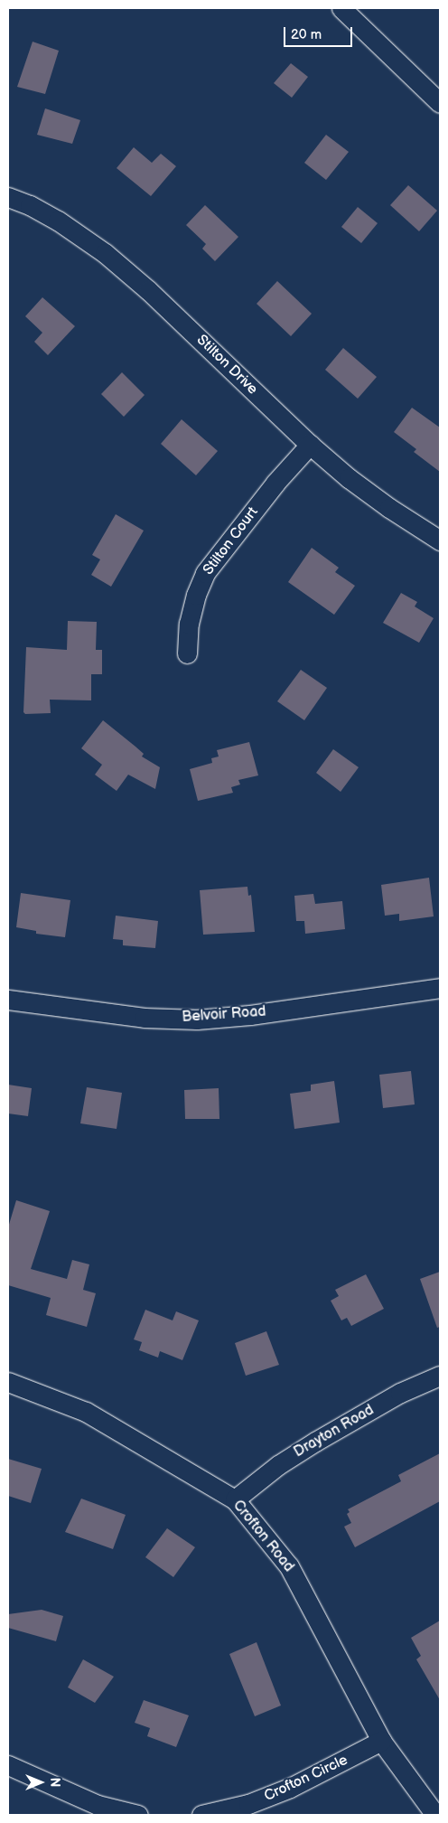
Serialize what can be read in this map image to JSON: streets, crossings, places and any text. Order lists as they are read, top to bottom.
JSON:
{
  "streets": {
    "street": [
      "Stilton Drive",
      "Stilton Court",
      "Belvoir Road",
      "Drayton Road",
      "Crofton Road",
      "Crofton Circle"
    ]
  },
  "crossings": [
    ["Stilton Drive", "Stilton Court"],
    ["Drayton Road", "Crofton Road"],
    ["Crofton Road", "Crofton Circle"]
  ],
  "scale_bar": "20 m",
  "north": "right"
}
